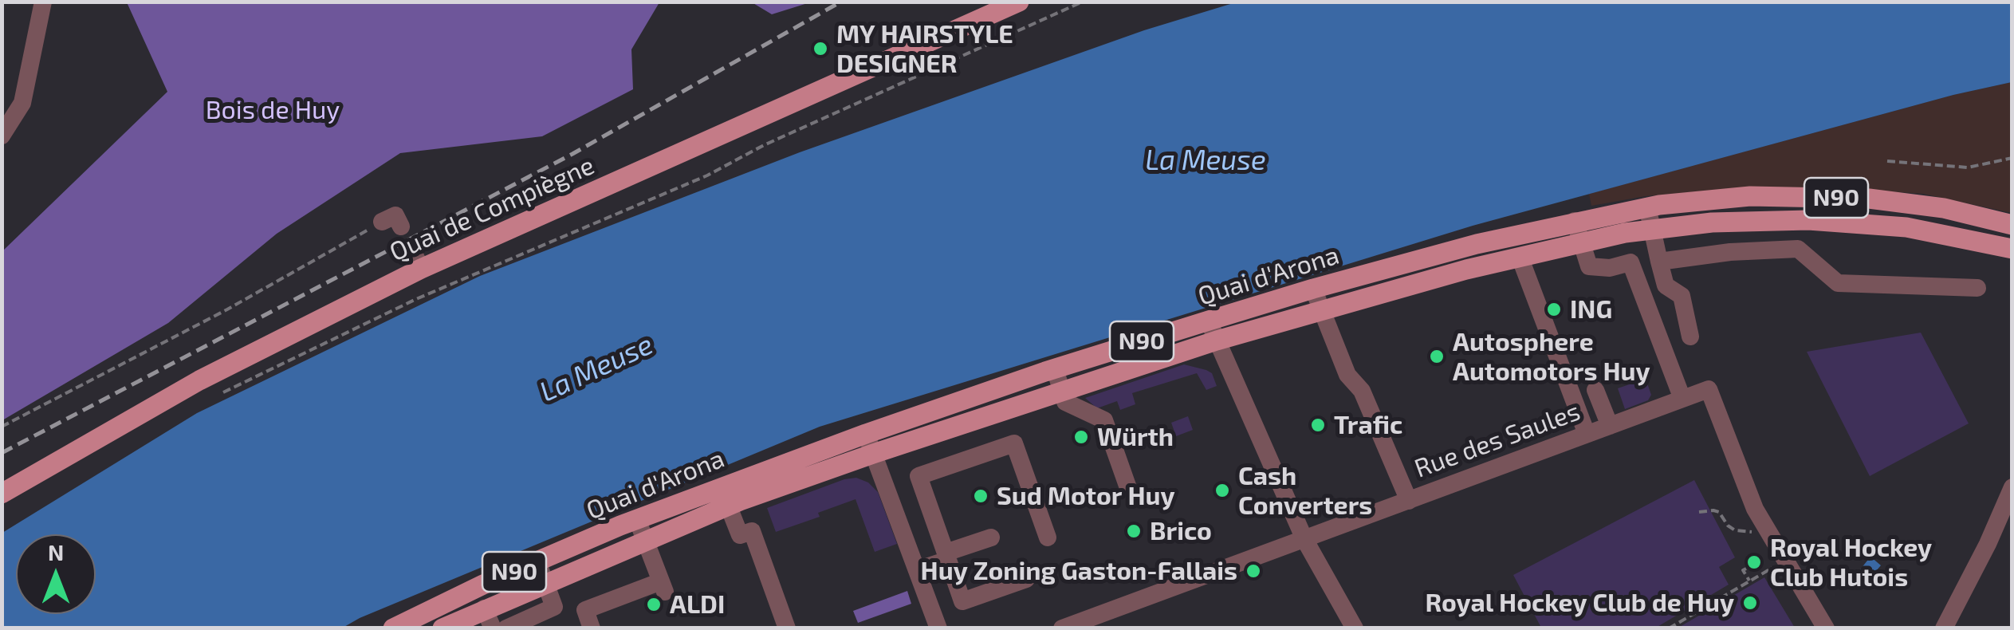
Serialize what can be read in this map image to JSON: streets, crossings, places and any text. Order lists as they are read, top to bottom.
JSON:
{
  "streets": {
    "main road": ["N90", "Quai de Compiègne", "Quai d'Arona"],
    "street": ["Rue des Saules"]
  },
  "water": ["La Meuse"],
  "parks": ["Bois de Huy"],
  "places": [
    "MY HAIRSTYLE DESIGNER",
    "ING",
    "Autosphere Automotors Huy",
    "Trafic",
    "Würth",
    "Cash Converters",
    "Sud Motor Huy",
    "Brico",
    "Royal Hockey Club Hutois",
    "Huy Zoning Gaston-Fallais",
    "Royal Hockey Club de Huy",
    "ALDI"
  ],
  "north": "top"
}
